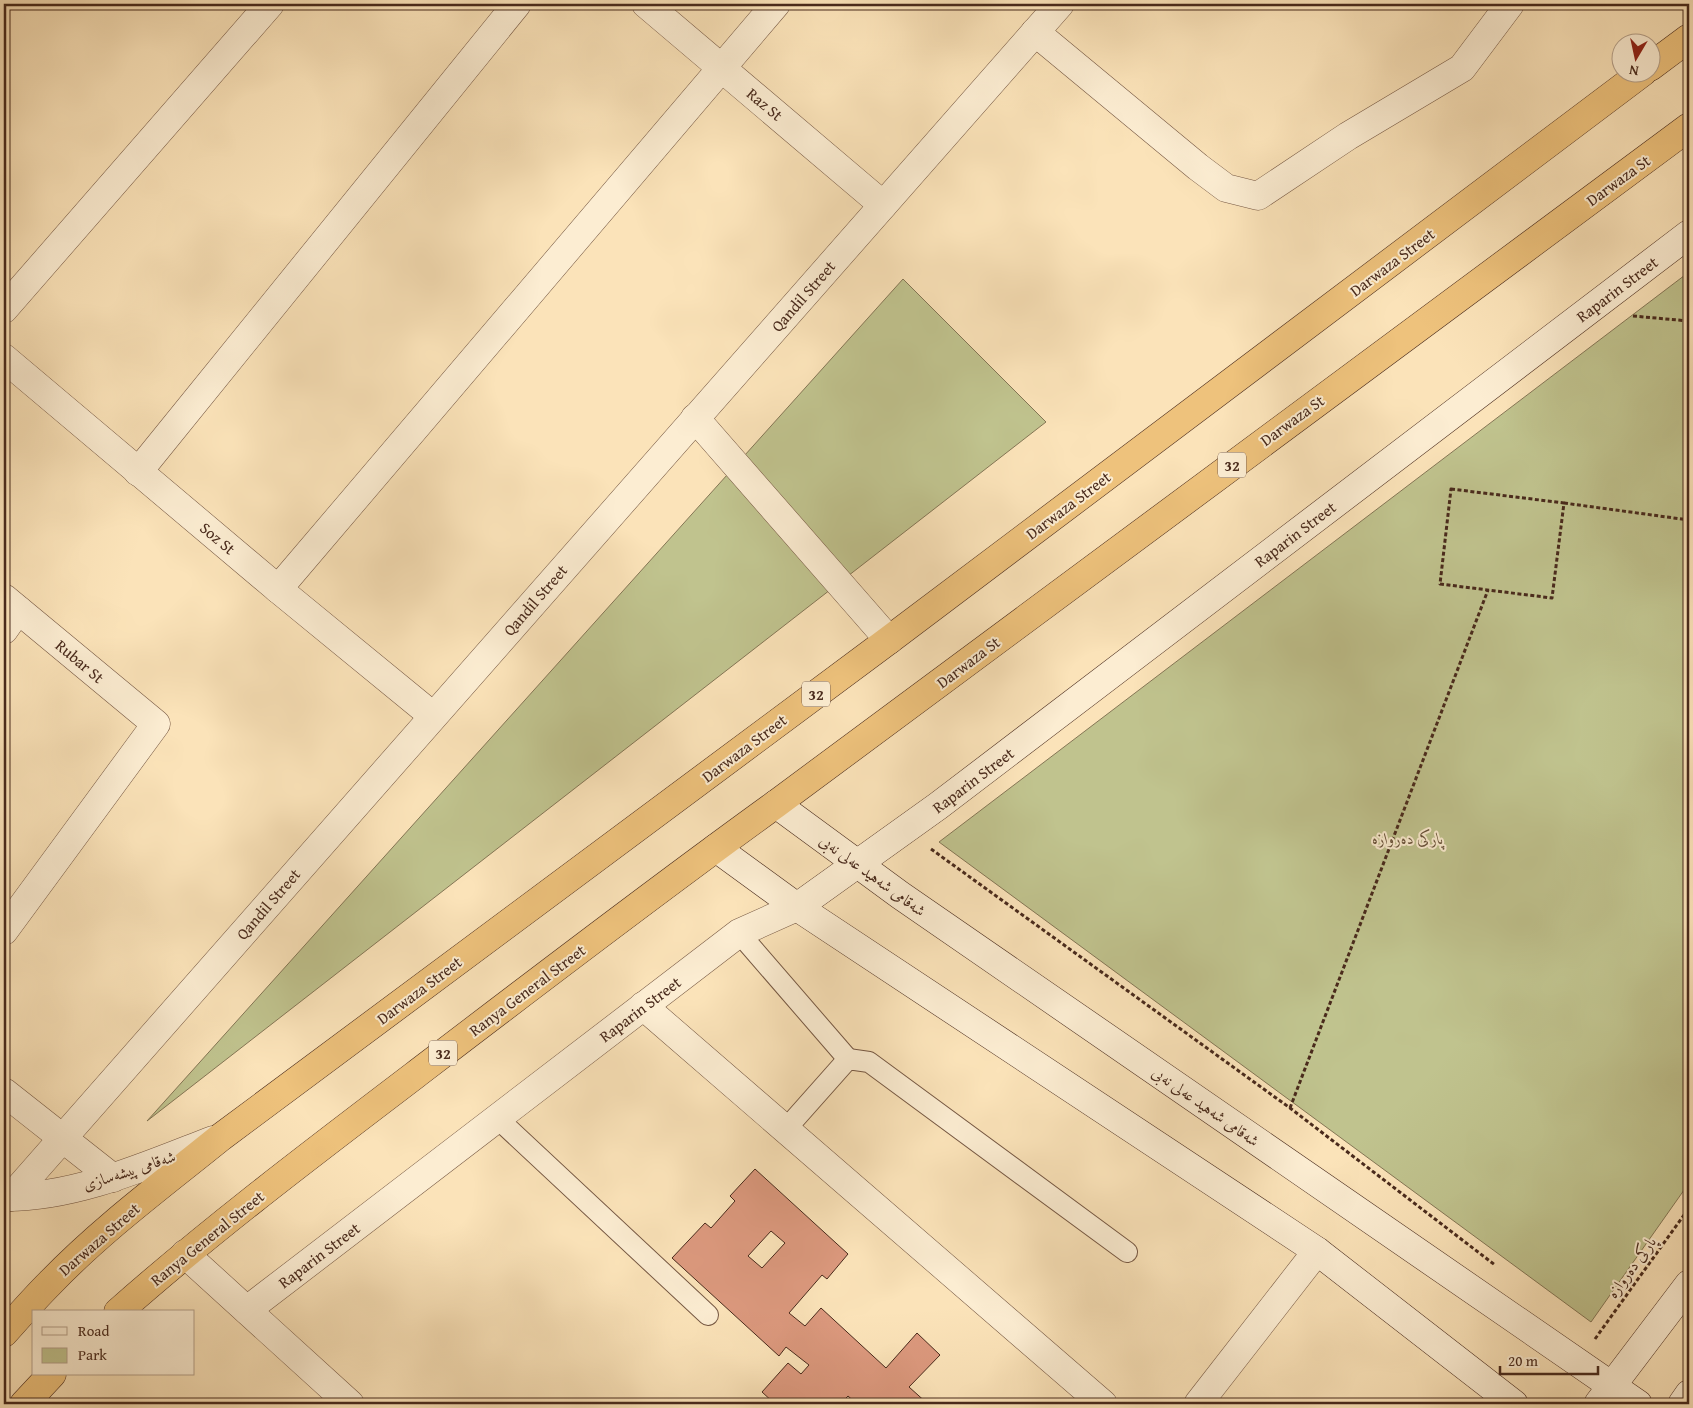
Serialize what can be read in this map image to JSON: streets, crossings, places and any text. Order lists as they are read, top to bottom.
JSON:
{
  "streets": {
    "highway": [
      "Darwaza St",
      "Darwaza Street",
      "32",
      "Ranya General Street"
    ],
    "street": [
      "Raz St",
      "Raparin Street",
      "Qandil Street",
      "Soz St",
      "Rubar St",
      "شەقامی شەهید عەلی نەبی",
      "شەقامی پیشەسازی"
    ],
    "path": ["پارکی دەروازە"]
  },
  "crossings": [
    ["Raz St", "Qandil Street"],
    ["Darwaza St", "شەقامی شەهید عەلی نەبی"],
    ["Darwaza St", "Ranya General Street"],
    ["Darwaza Street", "شەقامی پیشەسازی"],
    ["Raparin Street", "شەقامی شەهید عەلی نەبی"],
    ["Qandil Street", "Soz St"],
    ["Qandil Street", "شەقامی پیشەسازی"],
    ["شەقامی شەهید عەلی نەبی", "Ranya General Street"]
  ],
  "parks": ["پارکی دەروازە"],
  "legend": ["Road", "Park"],
  "scale_bar": "20 m",
  "north": "bottom"
}
